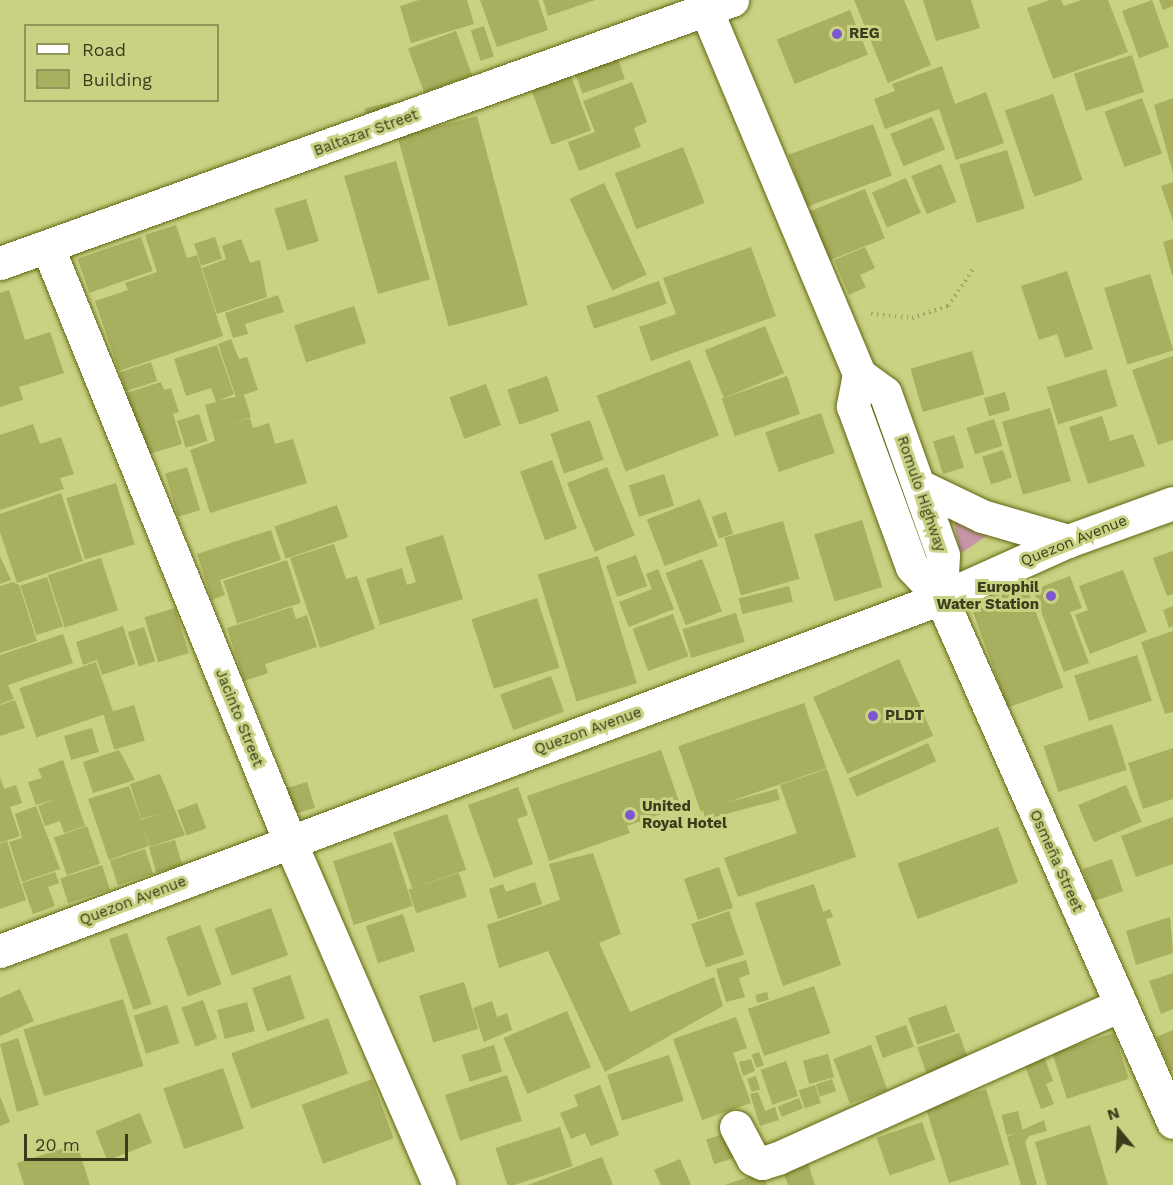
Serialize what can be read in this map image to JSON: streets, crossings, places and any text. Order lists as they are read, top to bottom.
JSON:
{
  "streets": {
    "main road": [
      "Baltazar Street",
      "Romulo Highway",
      "Quezon Avenue",
      "Jacinto Street",
      "Osmeña Street"
    ]
  },
  "crossings": [
    ["Baltazar Street", "Jacinto Street"],
    ["Romulo Highway", "Quezon Avenue"],
    ["Romulo Highway", "Osmeña Street"],
    ["Quezon Avenue", "Jacinto Street"],
    ["Quezon Avenue", "Osmeña Street"]
  ],
  "places": [
    "REG",
    "Europhil Water Station",
    "PLDT",
    "United Royal Hotel"
  ],
  "legend": ["Road", "Building"],
  "scale_bar": "20 m",
  "north": "top"
}
